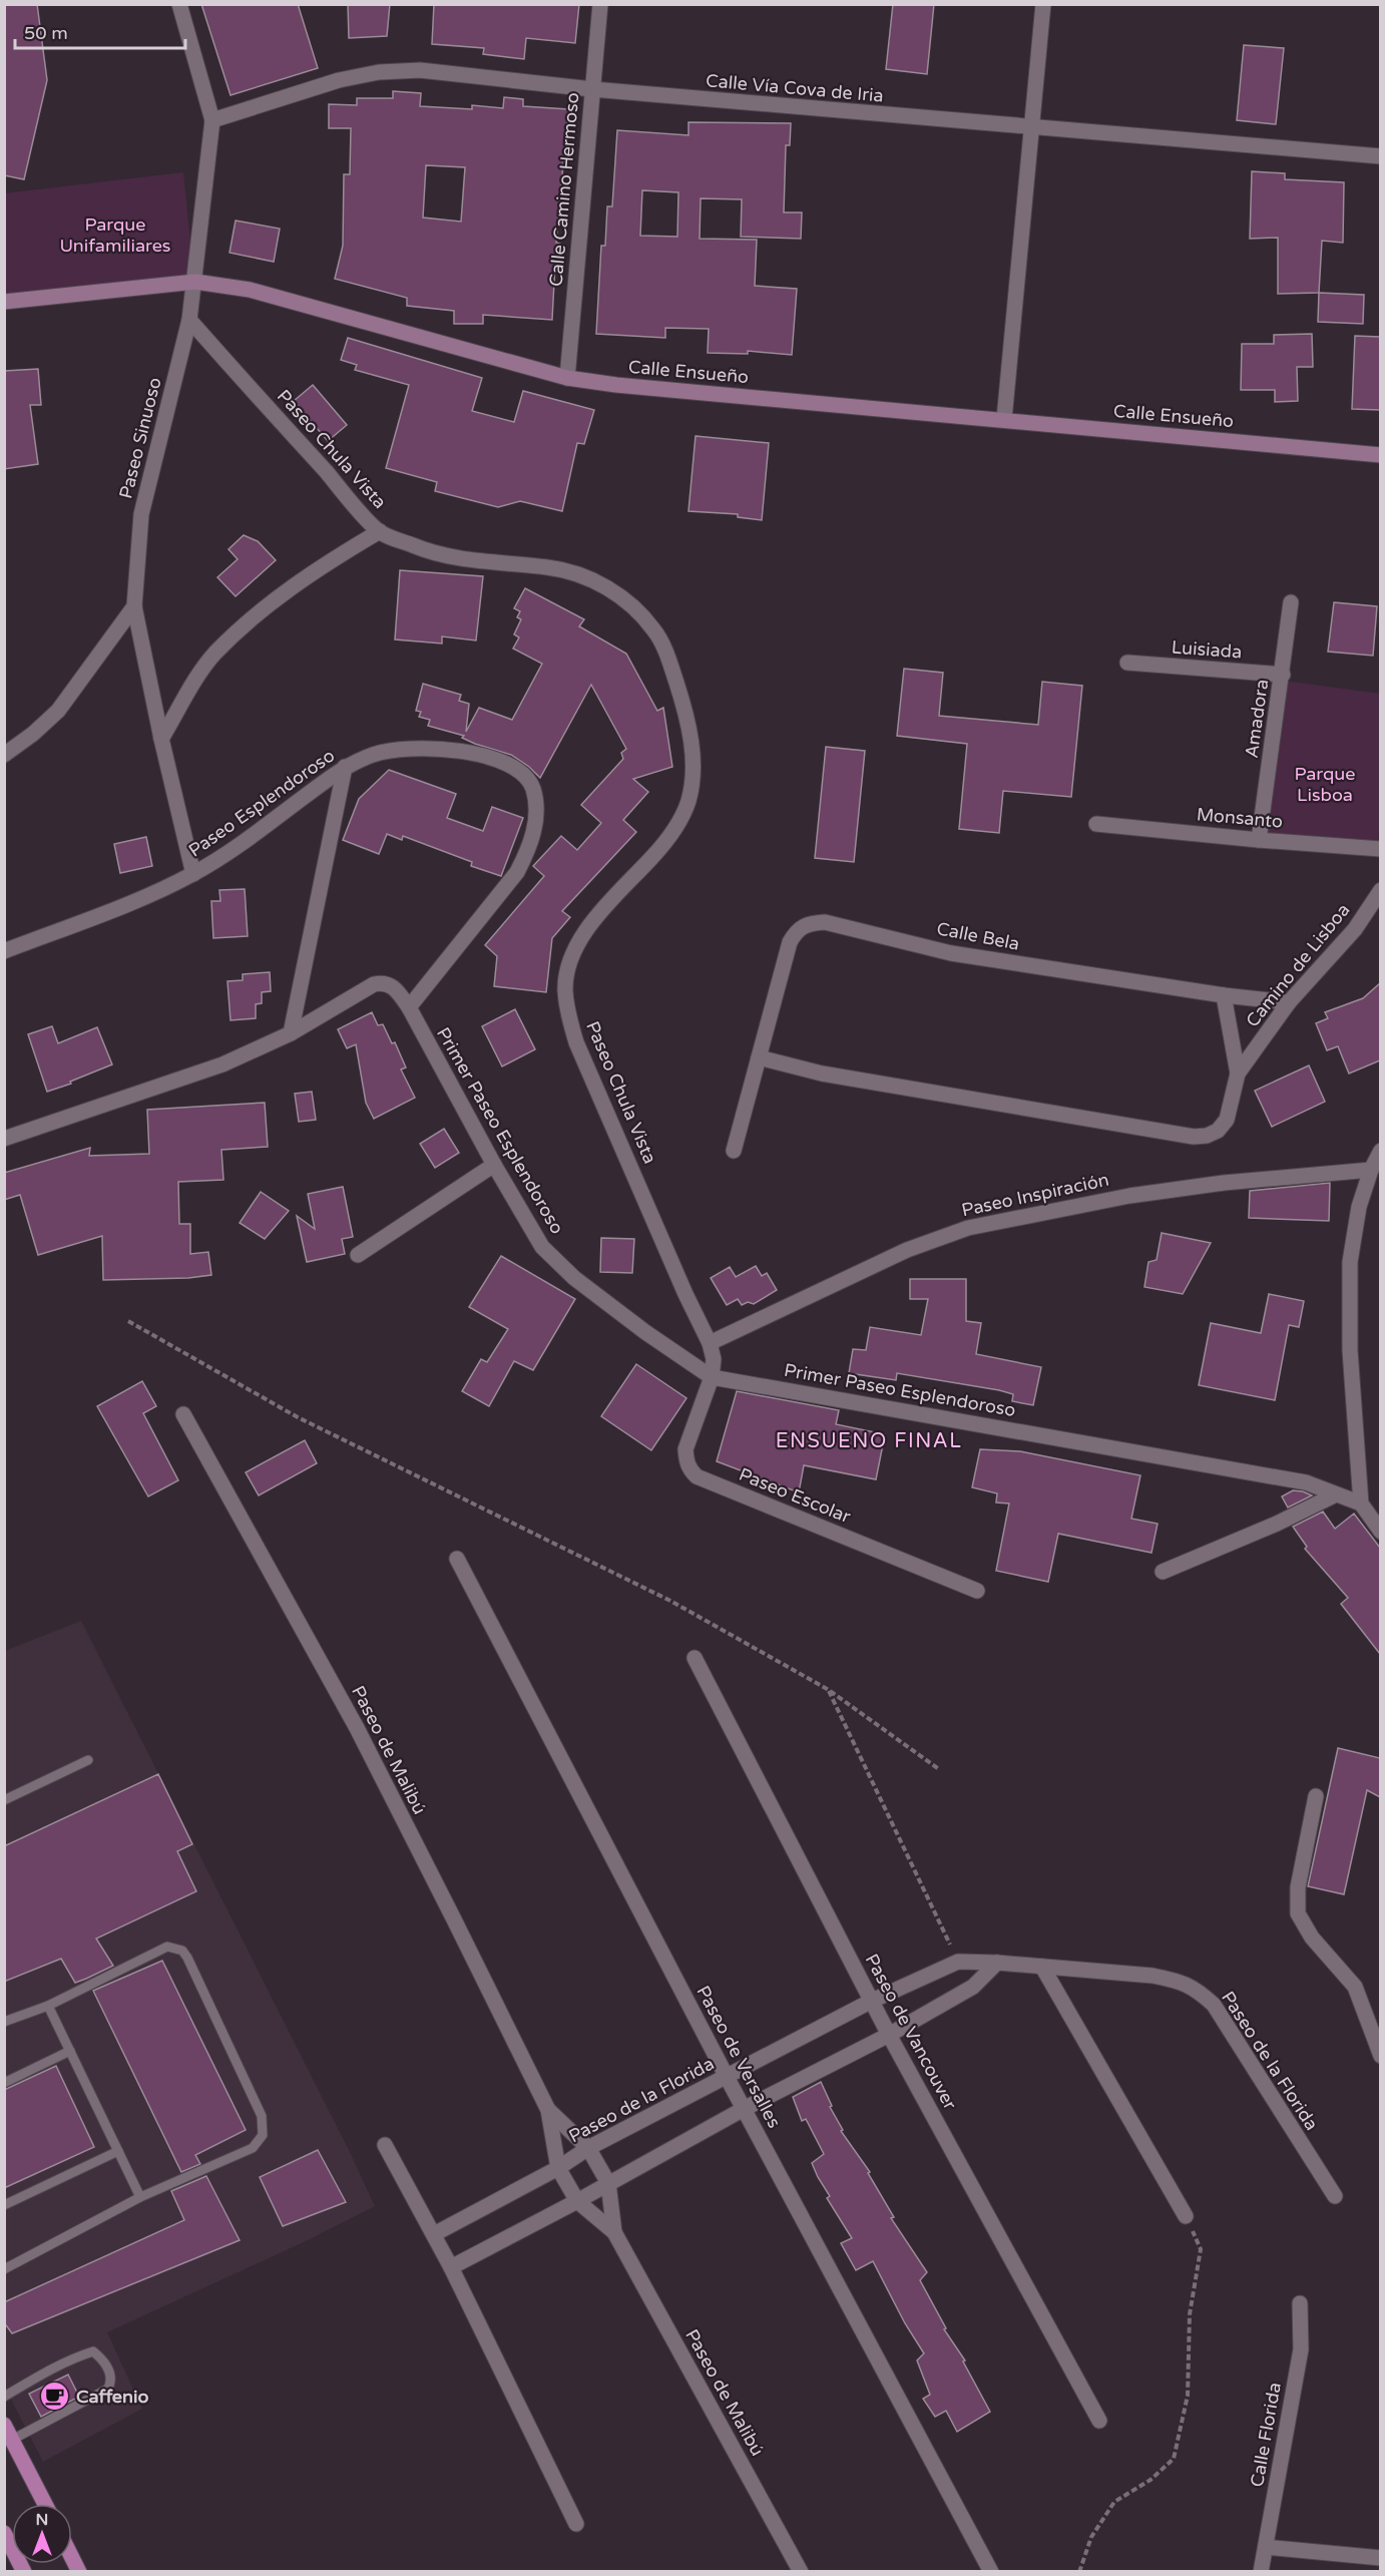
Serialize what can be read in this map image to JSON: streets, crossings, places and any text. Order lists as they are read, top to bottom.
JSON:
{
  "streets": {
    "street": [
      "Calle Vía Cova de Iria",
      "Calle Camino Hermoso",
      "Calle Ensueño",
      "Paseo Sinuoso",
      "Paseo Chula Vista",
      "Luisiada",
      "Amadora",
      "Paseo Esplendoroso",
      "Monsanto",
      "Calle Bela",
      "Camino de Lisboa",
      "Primer Paseo Esplendoroso",
      "Paseo Inspiración",
      "Paseo Escolar",
      "Paseo de Malibú",
      "Paseo de Vancouver",
      "Paseo de Versalles",
      "Paseo de la Florida",
      "Calle Florida"
    ]
  },
  "crossings": [
    ["Calle Vía Cova de Iria", "Calle Camino Hermoso"],
    ["Calle Vía Cova de Iria", "Paseo Sinuoso"],
    ["Calle Camino Hermoso", "Calle Ensueño"],
    ["Calle Ensueño", "Paseo Sinuoso"],
    ["Paseo Sinuoso", "Paseo Chula Vista"],
    ["Paseo Sinuoso", "Paseo Esplendoroso"],
    ["Paseo Chula Vista", "Paseo Inspiración"],
    ["Paseo Chula Vista", "Paseo Escolar"],
    ["Luisiada", "Amadora"],
    ["Amadora", "Monsanto"],
    ["Paseo Esplendoroso", "Primer Paseo Esplendoroso"],
    ["Calle Bela", "Camino de Lisboa"],
    ["Primer Paseo Esplendoroso", "Paseo Escolar"],
    ["Paseo de Malibú", "Paseo de la Florida"],
    ["Paseo de Vancouver", "Paseo de la Florida"],
    ["Paseo de Versalles", "Paseo de la Florida"]
  ],
  "districts": ["ENSUENO FINAL"],
  "parks": ["Parque Unifamiliares", "Parque Lisboa"],
  "places": {
    "cafe": ["Caffenio"]
  },
  "scale_bar": "50 m",
  "north": "top"
}
